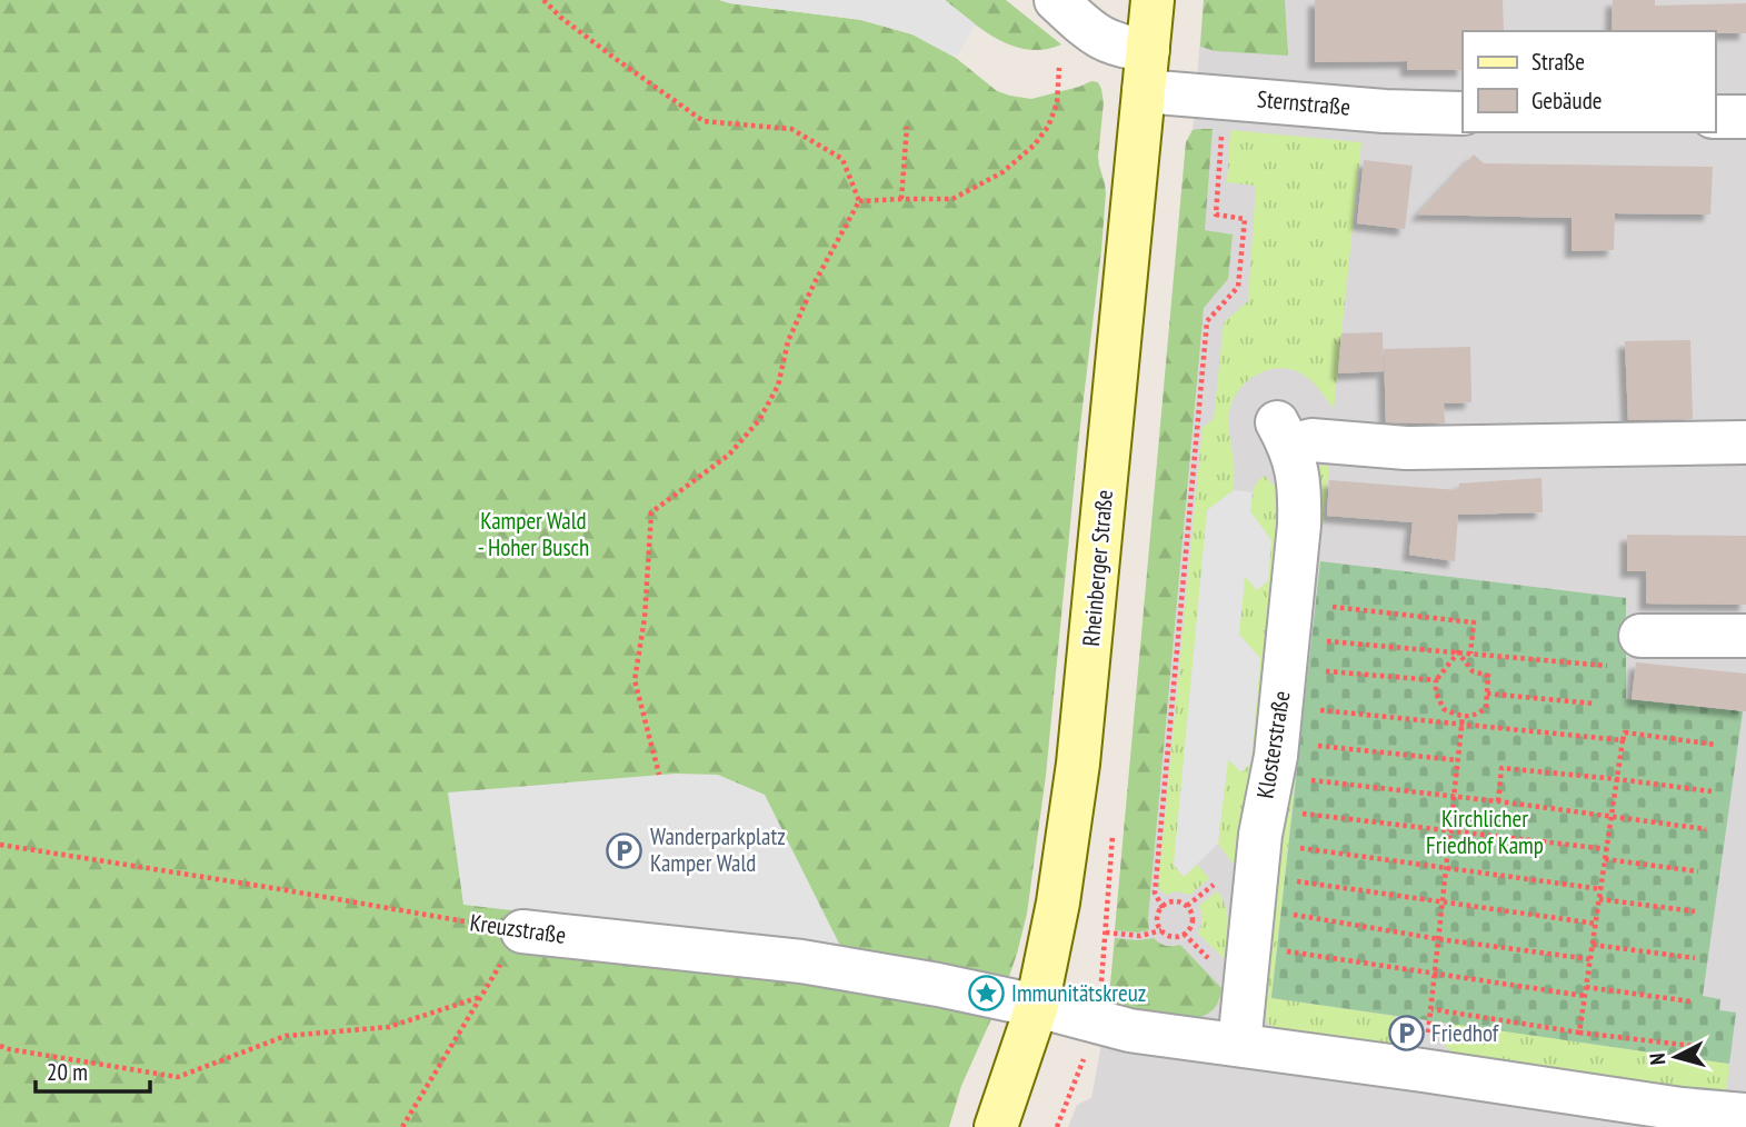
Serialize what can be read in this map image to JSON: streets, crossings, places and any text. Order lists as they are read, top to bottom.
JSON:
{
  "streets": {
    "main road": ["Rheinberger Straße"],
    "street": ["Sternstraße", "Klosterstraße", "Kreuzstraße"]
  },
  "crossings": [
    ["Sternstraße", "Rheinberger Straße"],
    ["Rheinberger Straße", "Kreuzstraße"]
  ],
  "parks": ["Kamper Wald - Hoher Busch", "Kirchlicher Friedhof Kamp"],
  "places": {
    "parking": ["Wanderparkplatz Kamper Wald", "Friedhof"],
    "place": ["Immunitätskreuz"]
  },
  "legend": ["Straße", "Gebäude"],
  "scale_bar": "20 m",
  "north": "left"
}
